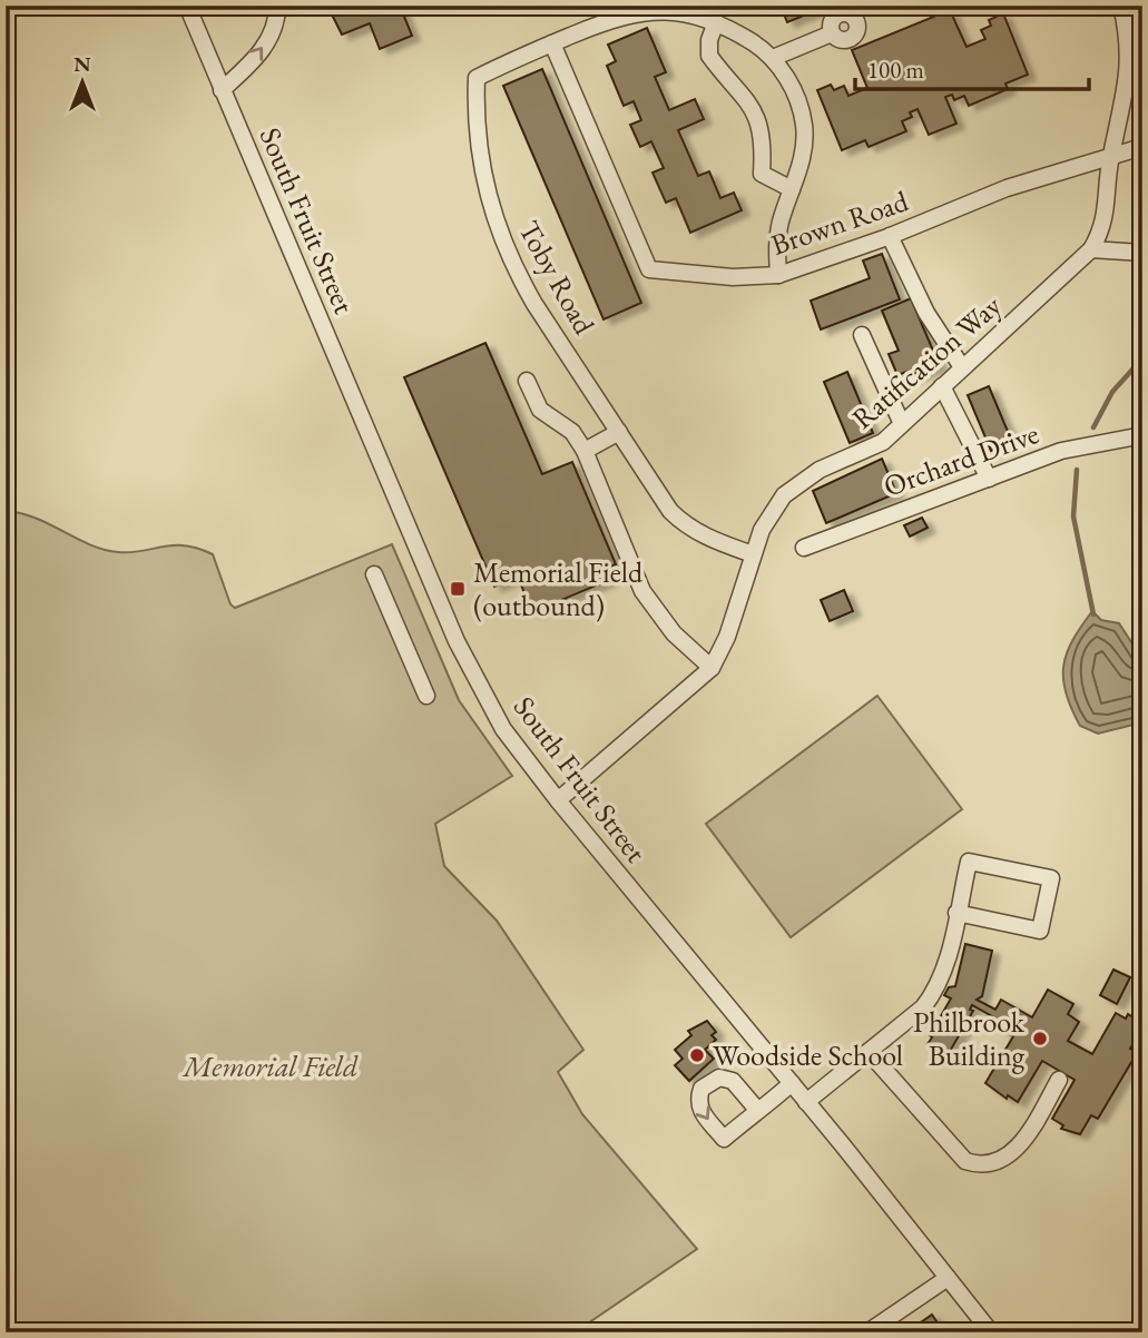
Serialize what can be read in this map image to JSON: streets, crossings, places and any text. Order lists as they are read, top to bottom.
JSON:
{
  "streets": {
    "street": [
      "South Fruit Street",
      "Brown Road",
      "Toby Road",
      "Ratification Way",
      "Orchard Drive"
    ]
  },
  "crossings": [
    ["South Fruit Street", "Ratification Way"],
    ["Brown Road", "Toby Road"],
    ["Brown Road", "Ratification Way"],
    ["Toby Road", "Ratification Way"]
  ],
  "parks": ["Memorial Field"],
  "places": {
    "transit": ["Memorial Field (outbound)"],
    "other": ["Philbrook Building", "Woodside School"]
  },
  "scale_bar": "100 m",
  "north": "top"
}
